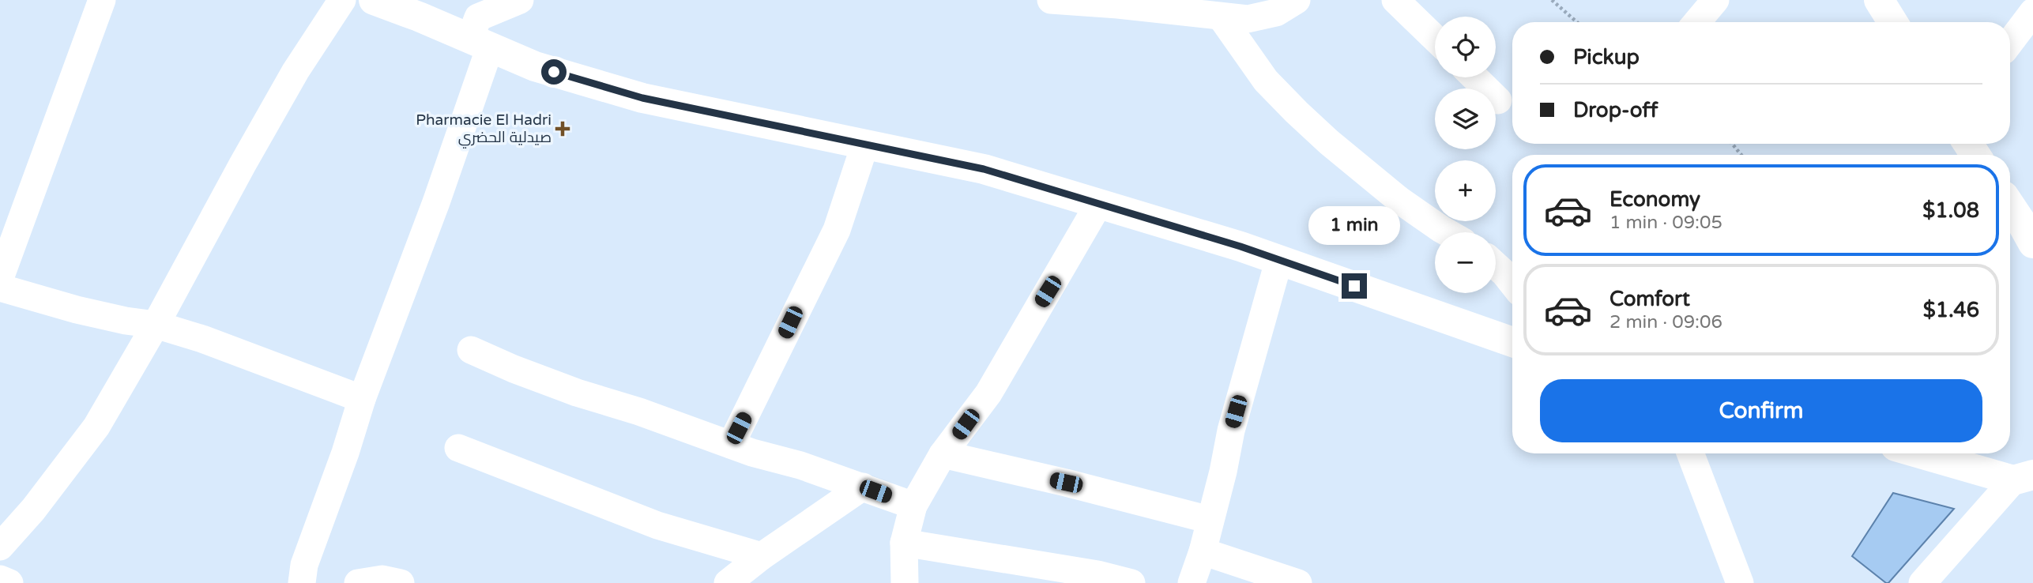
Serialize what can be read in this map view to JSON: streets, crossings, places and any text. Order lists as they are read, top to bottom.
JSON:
{
  "places": {
    "health": ["Pharmacie El Hadri صيدلية الحضري"]
  },
  "page": {
    "map_buttons": ["+", "−"],
    "banner": ["Pickup", "Drop-off"],
    "list": [
      {
        "name": "Economy",
        "note": "1 min · 09:05",
        "value": "$1.08"
      },
      {
        "name": "Comfort",
        "note": "2 min · 09:06",
        "value": "$1.46"
      }
    ],
    "bubble": "1 min",
    "buttons": "Confirm"
  }
}
